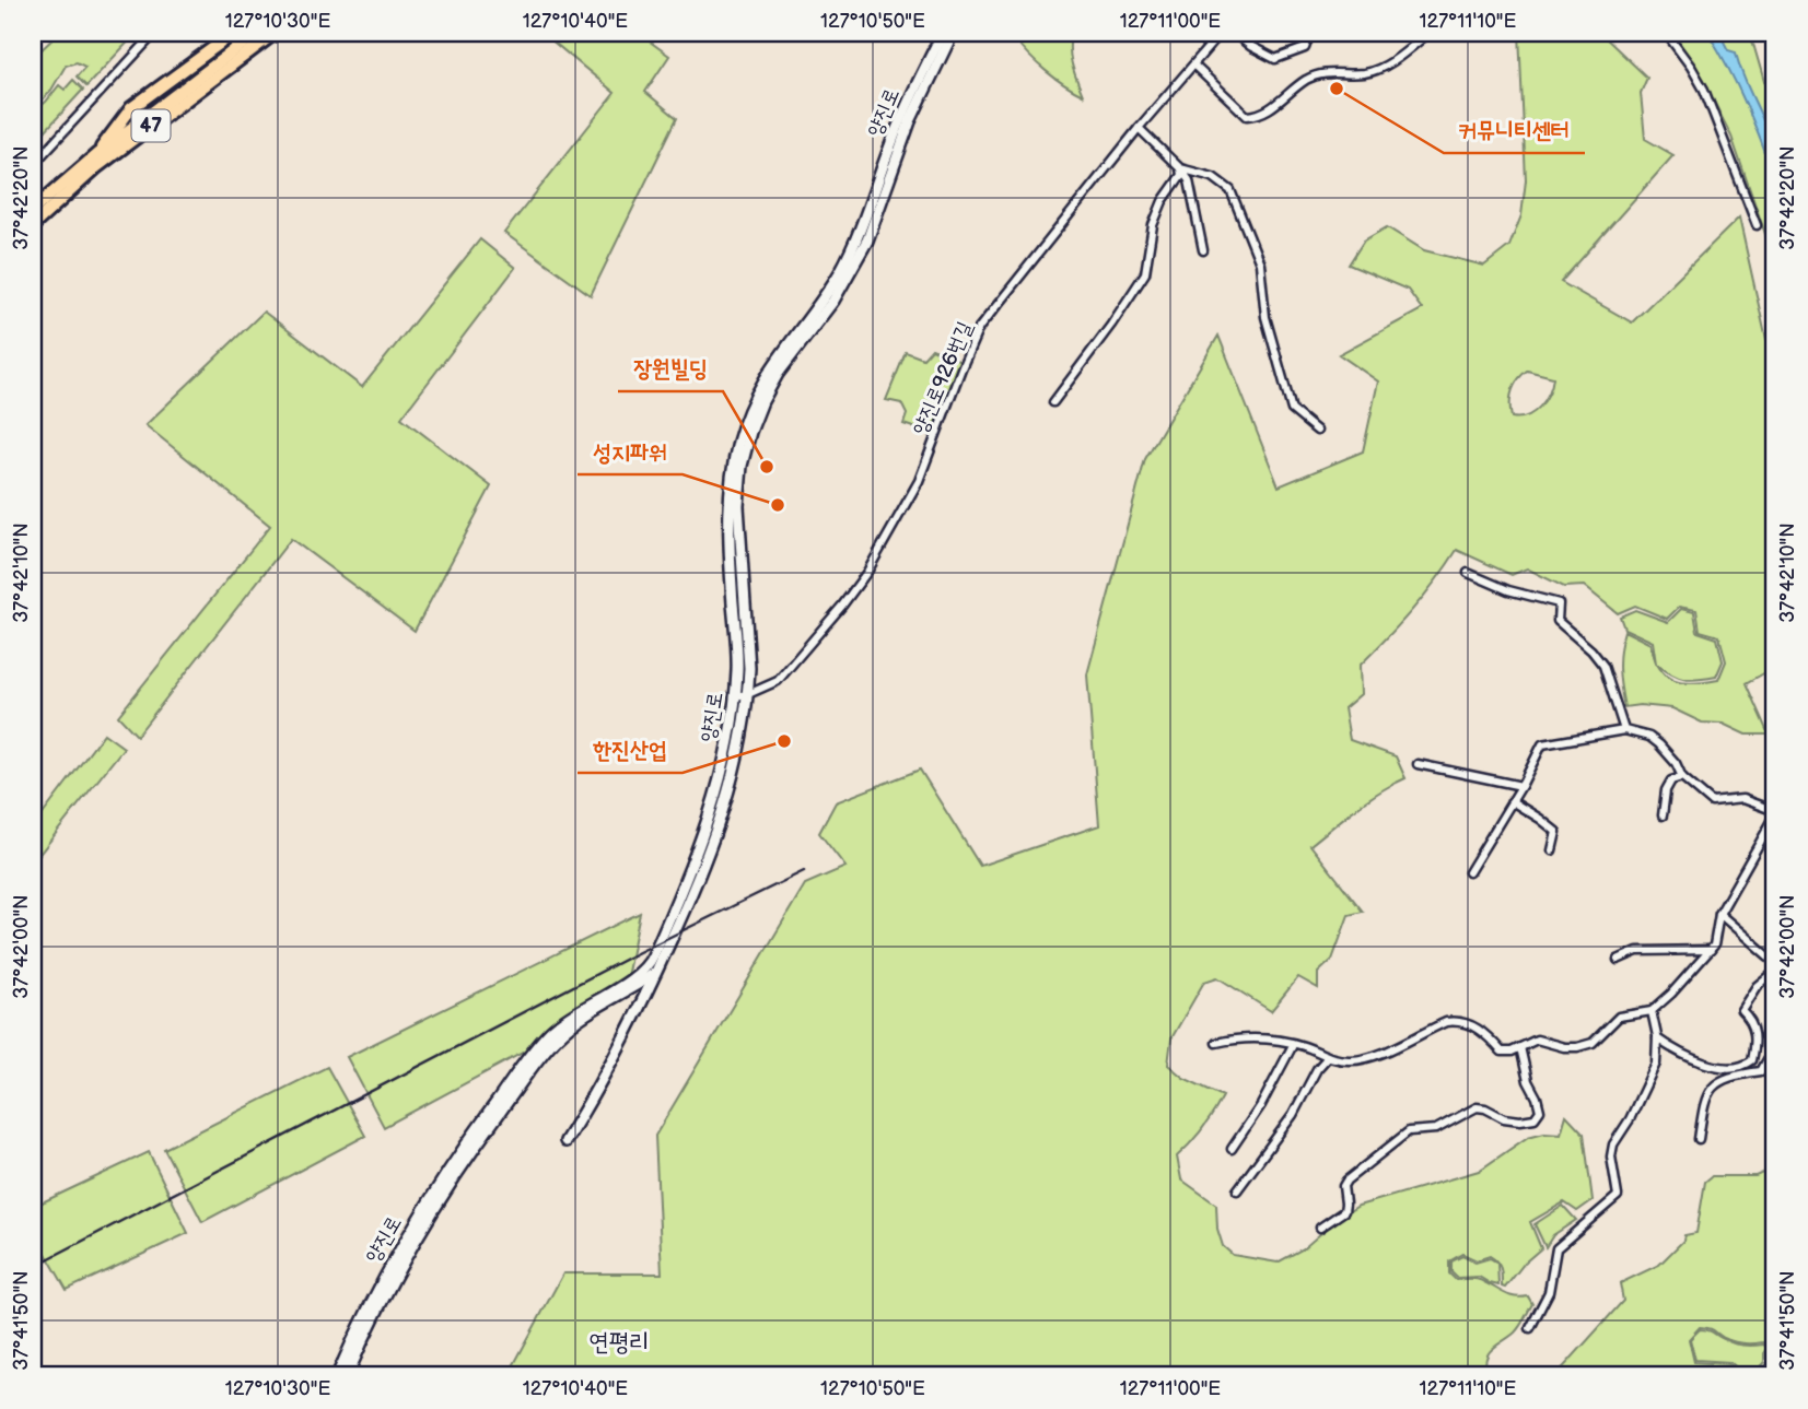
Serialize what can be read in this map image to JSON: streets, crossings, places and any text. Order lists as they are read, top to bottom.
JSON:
{
  "streets": {
    "highway": ["47"],
    "main road": ["양진로"],
    "street": ["양진로926번길"]
  },
  "crossings": [
    ["양진로", "양진로926번길"]
  ],
  "districts": ["연평리"],
  "places": [
    "커뮤니티센터",
    "장원빌딩",
    "성지파워",
    "한진산업"
  ],
  "coordinates": [
    "127°10'30\"E",
    "127°10'40\"E",
    "127°10'50\"E",
    "127°11'00\"E",
    "127°11'10\"E",
    "37°42'20\"N",
    "37°42'10\"N",
    "37°42'00\"N",
    "37°41'50\"N"
  ]
}
